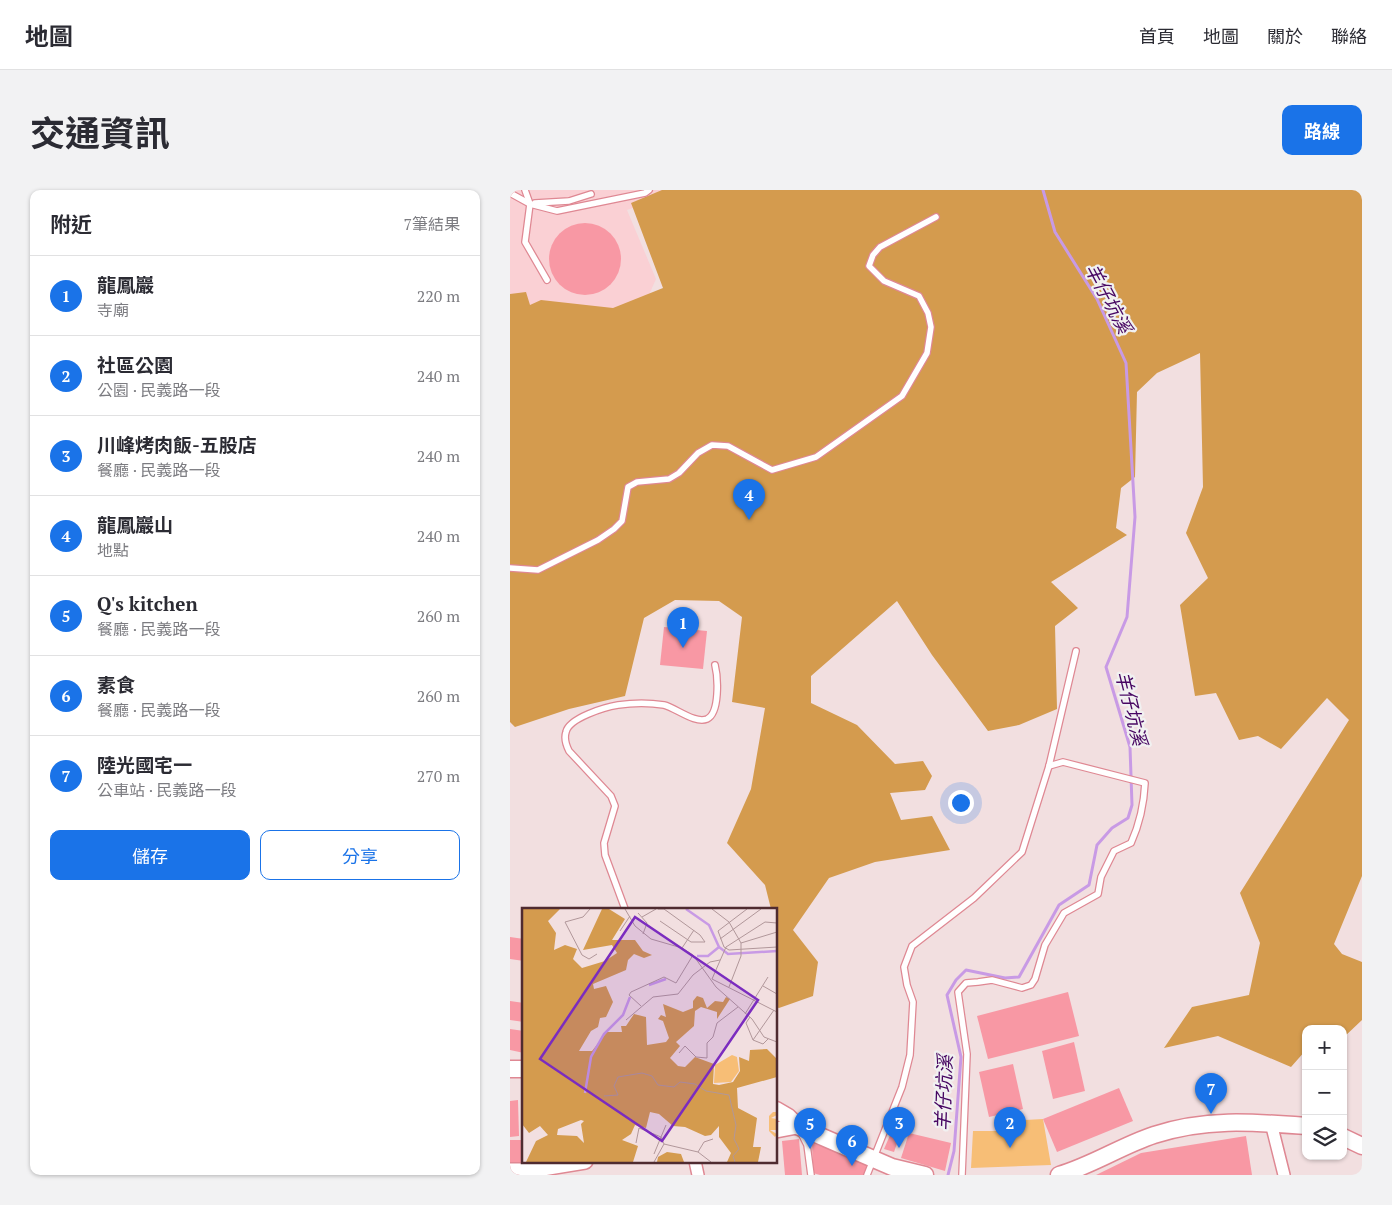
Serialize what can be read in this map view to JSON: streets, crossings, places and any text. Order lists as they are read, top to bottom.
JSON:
{
  "water": ["羊仔坑溪"],
  "page": {
    "header": "地圖",
    "nav": [
      "首頁",
      "地圖",
      "關於",
      "聯絡"
    ],
    "title": "交通資訊",
    "buttons": [
      "路線",
      ["儲存", "分享"]
    ],
    "heading": ["附近", "7筆結果"],
    "list": [
      {
        "mark": "1",
        "name": "龍鳳巖",
        "note": "寺廟",
        "value": "220 m"
      },
      {
        "mark": "2",
        "name": "社區公園",
        "note": "公園 · 民義路一段",
        "value": "240 m"
      },
      {
        "mark": "3",
        "name": "川峰烤肉飯-五股店",
        "note": "餐廳 · 民義路一段",
        "value": "240 m"
      },
      {
        "mark": "4",
        "name": "龍鳳巖山",
        "note": "地點",
        "value": "240 m"
      },
      {
        "mark": "5",
        "name": "Q's kitchen",
        "note": "餐廳 · 民義路一段",
        "value": "260 m"
      },
      {
        "mark": "6",
        "name": "素食",
        "note": "餐廳 · 民義路一段",
        "value": "260 m"
      },
      {
        "mark": "7",
        "name": "陸光國宅一",
        "note": "公車站 · 民義路一段",
        "value": "270 m"
      }
    ],
    "pins": [
      "4",
      "1",
      "7",
      "2",
      "3",
      "5",
      "6"
    ],
    "map_buttons": ["+", "−"]
  }
}
